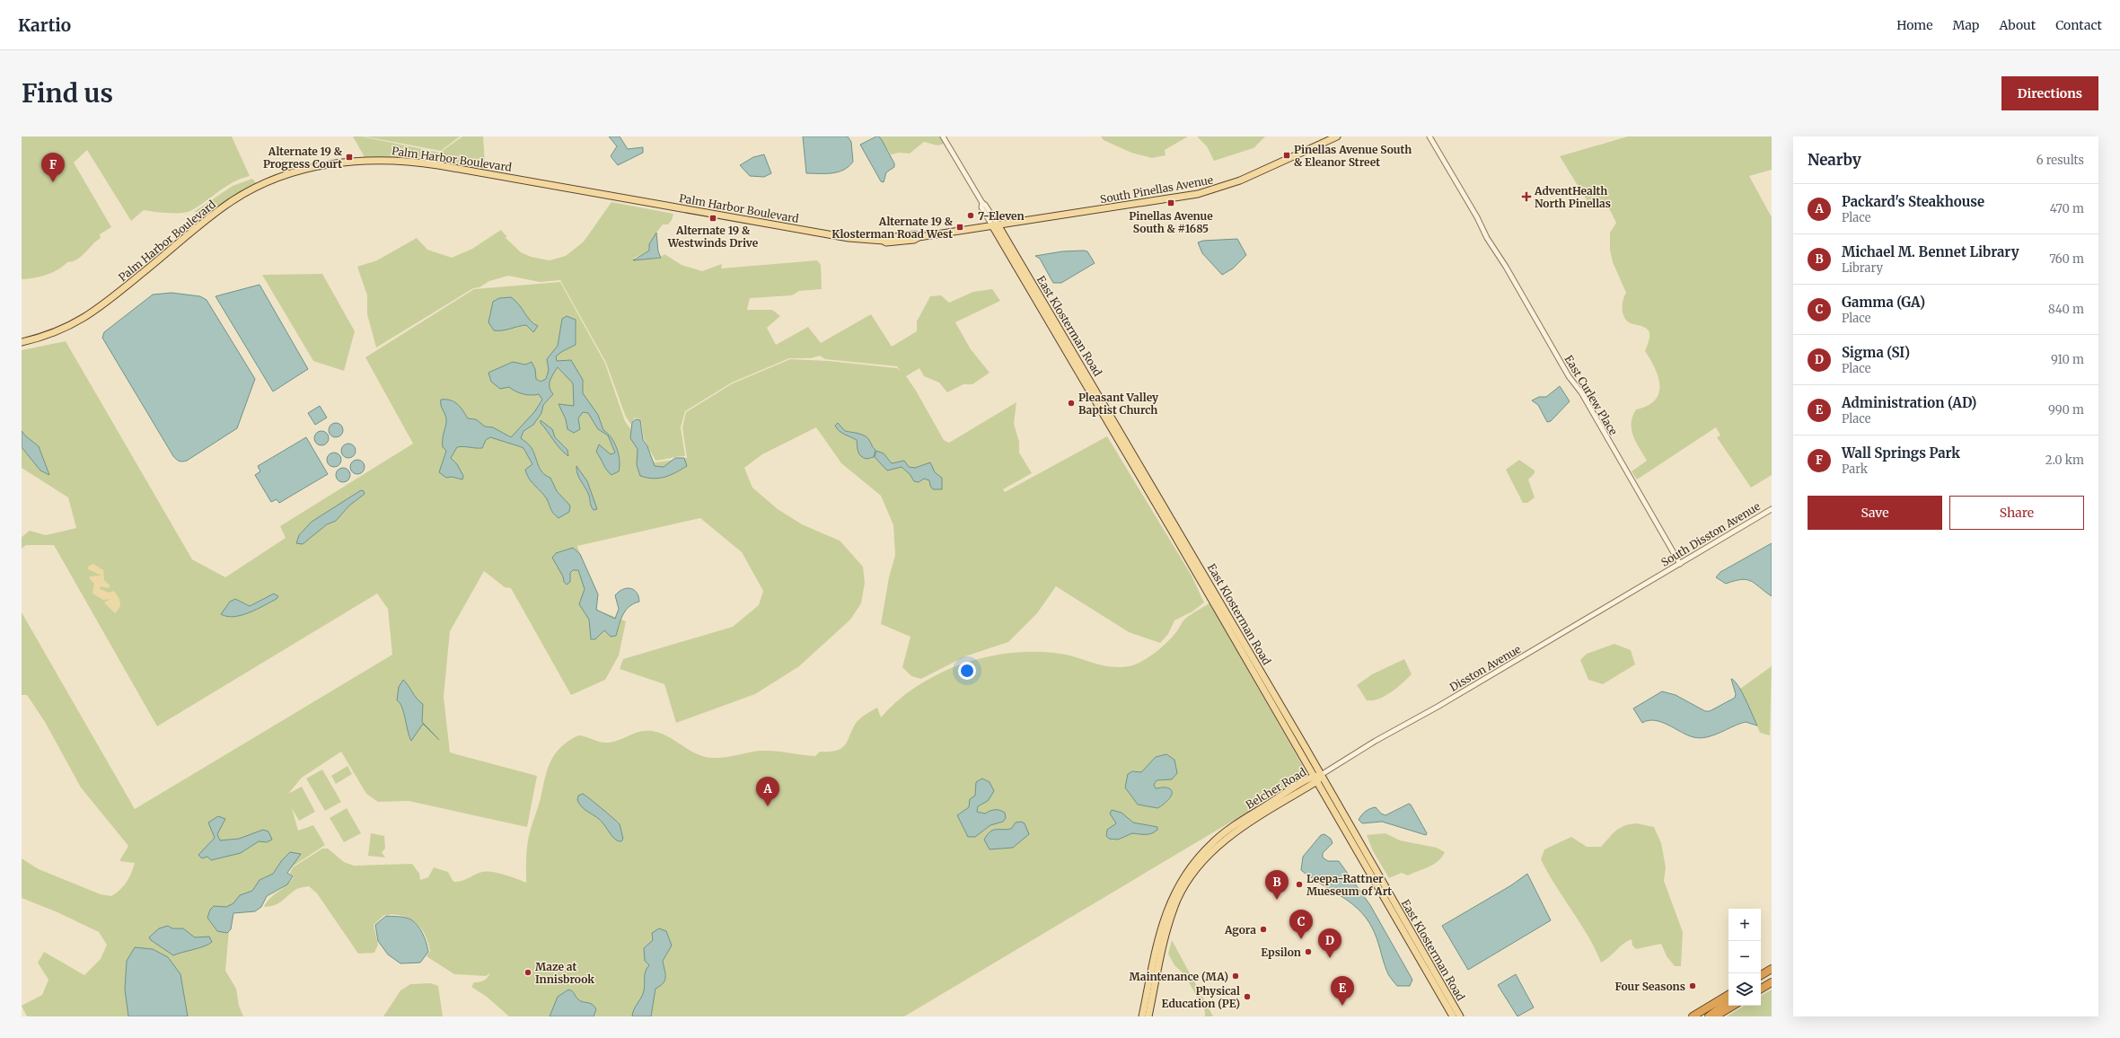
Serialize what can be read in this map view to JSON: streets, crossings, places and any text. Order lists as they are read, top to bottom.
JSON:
{
  "streets": {
    "main road": [
      "Palm Harbor Boulevard",
      "South Pinellas Avenue",
      "East Klosterman Road",
      "Belcher Road"
    ],
    "street": ["East Curlew Place", "South Disston Avenue", "Disston Avenue"]
  },
  "crossings": [
    ["Palm Harbor Boulevard", "South Pinellas Avenue"],
    ["Palm Harbor Boulevard", "East Klosterman Road"],
    ["South Pinellas Avenue", "East Klosterman Road"],
    ["East Klosterman Road", "Disston Avenue"],
    ["East Klosterman Road", "Belcher Road"],
    ["East Curlew Place", "South Disston Avenue"],
    ["South Disston Avenue", "Disston Avenue"],
    ["Disston Avenue", "Belcher Road"]
  ],
  "places": {
    "transit": [
      "Pinellas Avenue South & Eleanor Street",
      "Alternate 19 & Progress Court",
      "Pinellas Avenue South & #1685",
      "Alternate 19 & Westwinds Drive",
      "Alternate 19 & Klosterman Road West"
    ],
    "health": ["AdventHealth North Pinellas"],
    "other": [
      "7-Eleven",
      "Pleasant Valley Baptist Church",
      "Leepa-Rattner Mueseum of Art",
      "Agora",
      "Epsilon",
      "Maze at Innisbrook",
      "Maintenance (MA)",
      "Four Seasons",
      "Physical Education (PE)"
    ]
  },
  "page": {
    "header": "Kartio",
    "nav": [
      "Home",
      "Map",
      "About",
      "Contact"
    ],
    "buttons": [
      "Directions",
      ["Save", "Share"]
    ],
    "title": "Find us",
    "heading": ["Nearby", "6 results"],
    "pins": [
      "F",
      "A",
      "B",
      "C",
      "D",
      "E"
    ],
    "list": [
      {
        "mark": "A",
        "name": "Packard's Steakhouse",
        "note": "Place",
        "value": "470 m"
      },
      {
        "mark": "B",
        "name": "Michael M. Bennet Library",
        "note": "Library",
        "value": "760 m"
      },
      {
        "mark": "C",
        "name": "Gamma (GA)",
        "note": "Place",
        "value": "840 m"
      },
      {
        "mark": "D",
        "name": "Sigma (SI)",
        "note": "Place",
        "value": "910 m"
      },
      {
        "mark": "E",
        "name": "Administration (AD)",
        "note": "Place",
        "value": "990 m"
      },
      {
        "mark": "F",
        "name": "Wall Springs Park",
        "note": "Park",
        "value": "2.0 km"
      }
    ],
    "map_buttons": ["+", "−"]
  }
}
